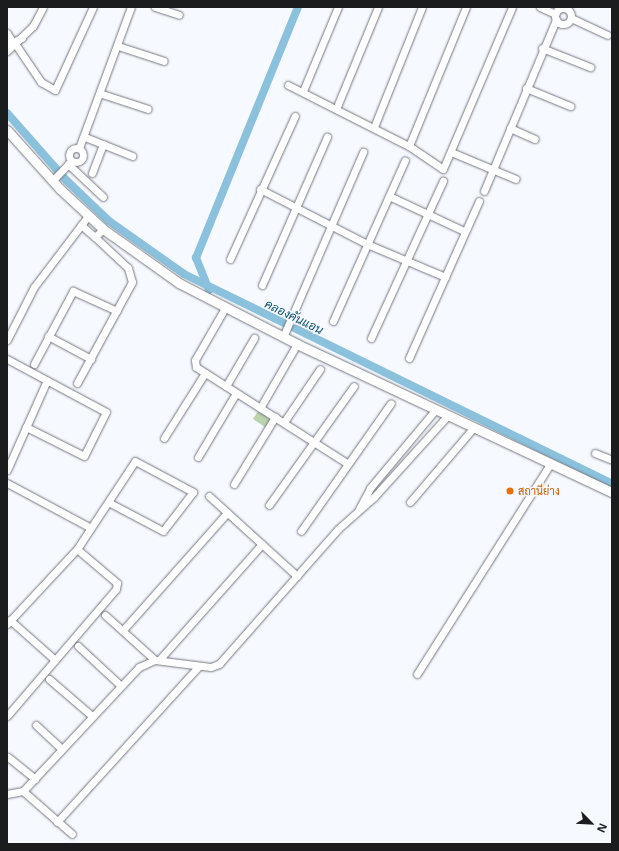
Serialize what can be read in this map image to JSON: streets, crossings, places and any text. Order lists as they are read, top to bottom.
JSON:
{
  "water": ["คลองคันแอน"],
  "places": ["สถานีย่าง"],
  "north": "bottom right"
}
